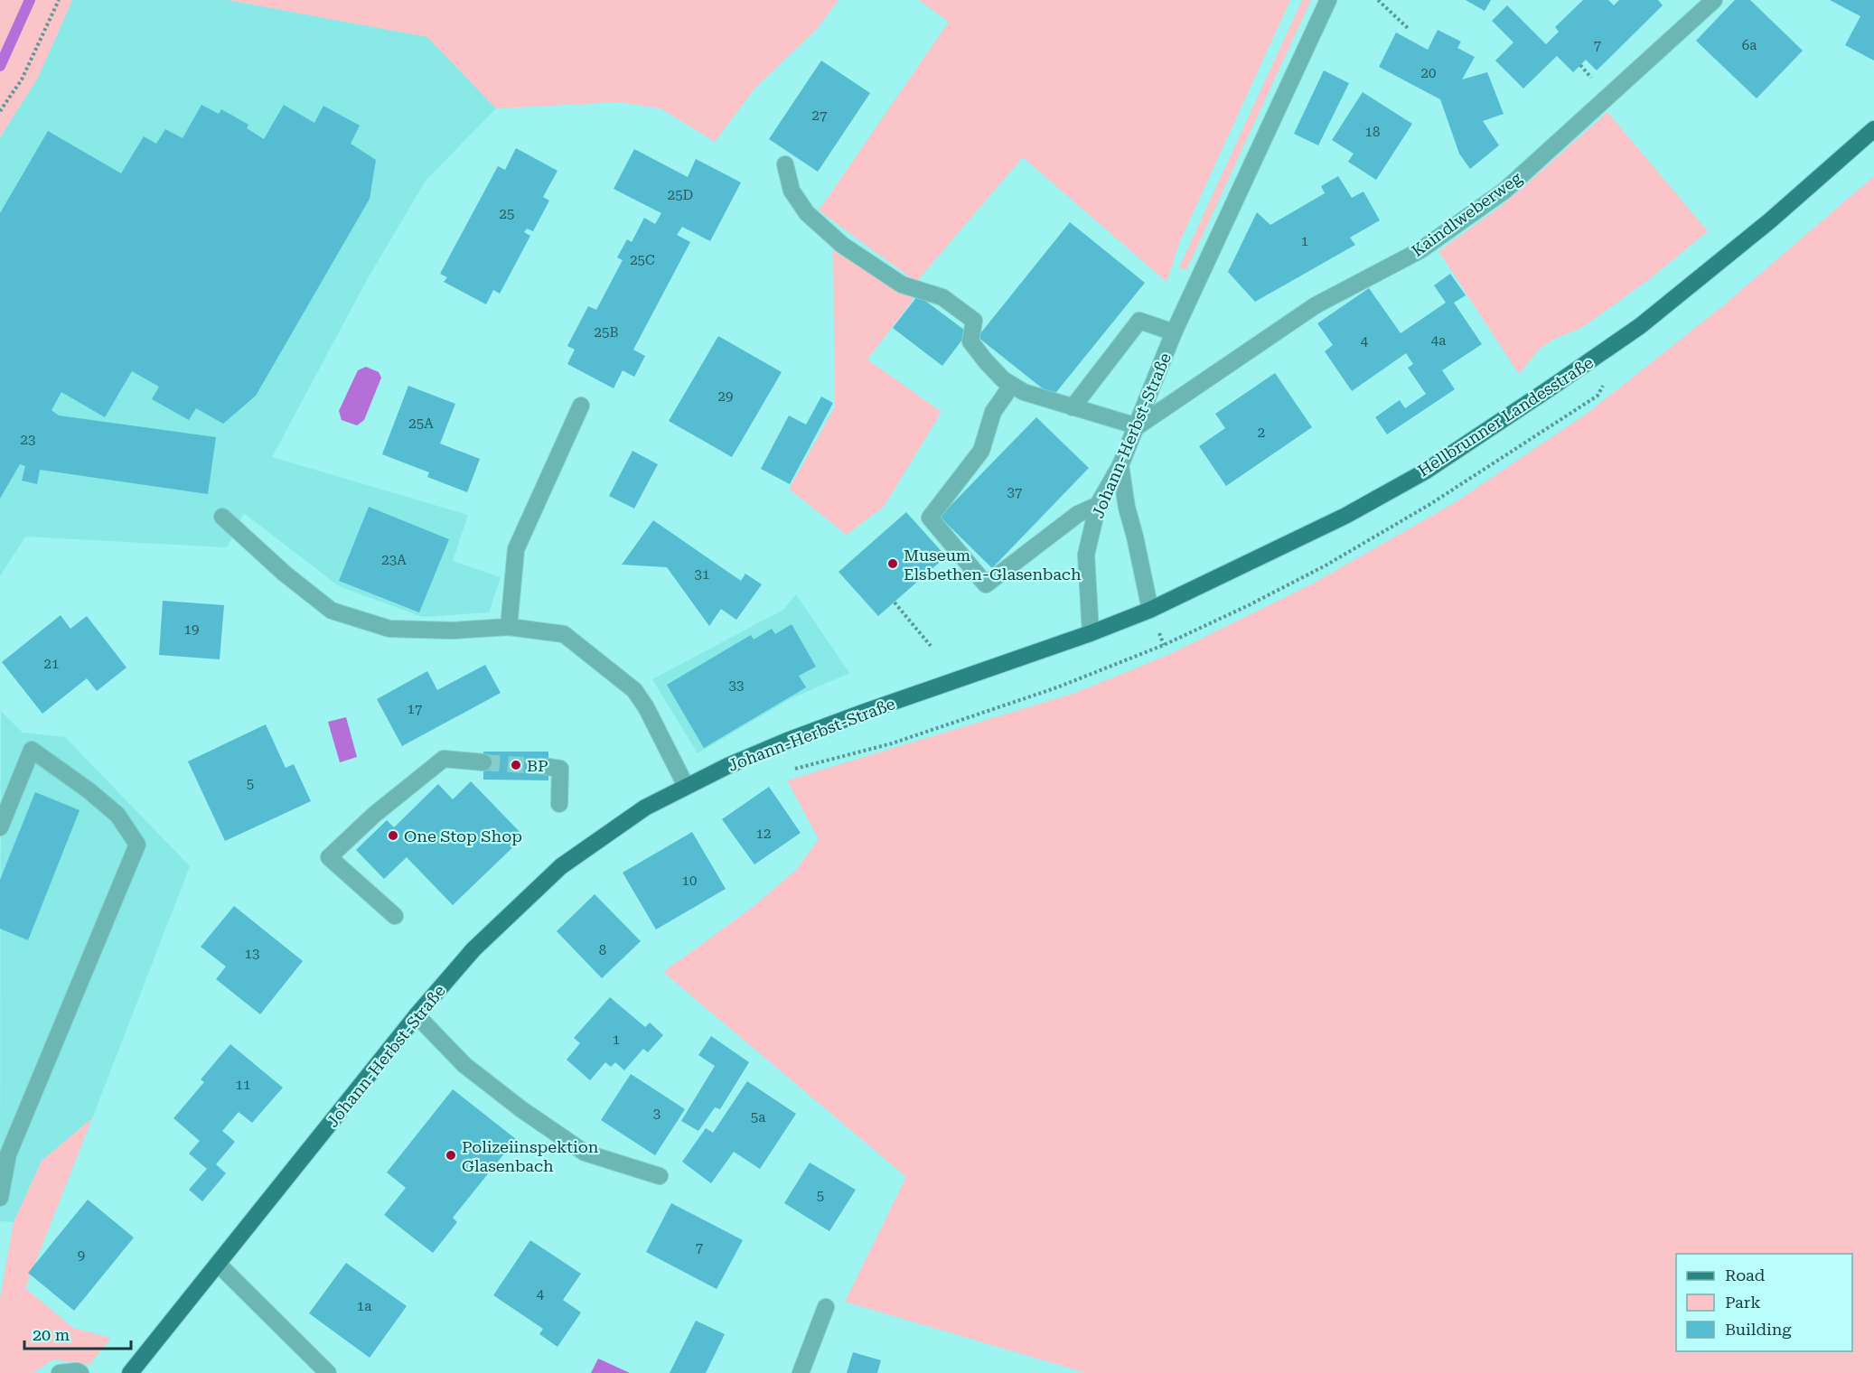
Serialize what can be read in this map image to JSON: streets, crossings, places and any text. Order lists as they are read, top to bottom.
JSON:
{
  "streets": {
    "main road": ["Hellbrunner Landesstraße", "Johann-Herbst-Straße"],
    "street": ["Kaindlweberweg"]
  },
  "crossings": [
    ["Kaindlweberweg", "Johann-Herbst-Straße"],
    ["Hellbrunner Landesstraße", "Johann-Herbst-Straße"]
  ],
  "places": [
    "Museum Elsbethen-Glasenbach",
    "BP",
    "One Stop Shop",
    "Polizeiinspektion Glasenbach"
  ],
  "house_numbers": [
    "7",
    "6a",
    "20",
    "27",
    "18",
    "25D",
    "25",
    "1",
    "25C",
    "25B",
    "4a",
    "4",
    "29",
    "25A",
    "2",
    "23",
    "37",
    "23A",
    "31",
    "19",
    "21",
    "33",
    "17",
    "5",
    "12",
    "10",
    "8",
    "13",
    "1",
    "11",
    "3",
    "5a",
    "5",
    "7",
    "9",
    "4",
    "1a"
  ],
  "legend": ["Road", "Park", "Building"],
  "scale_bar": "20 m"
}
